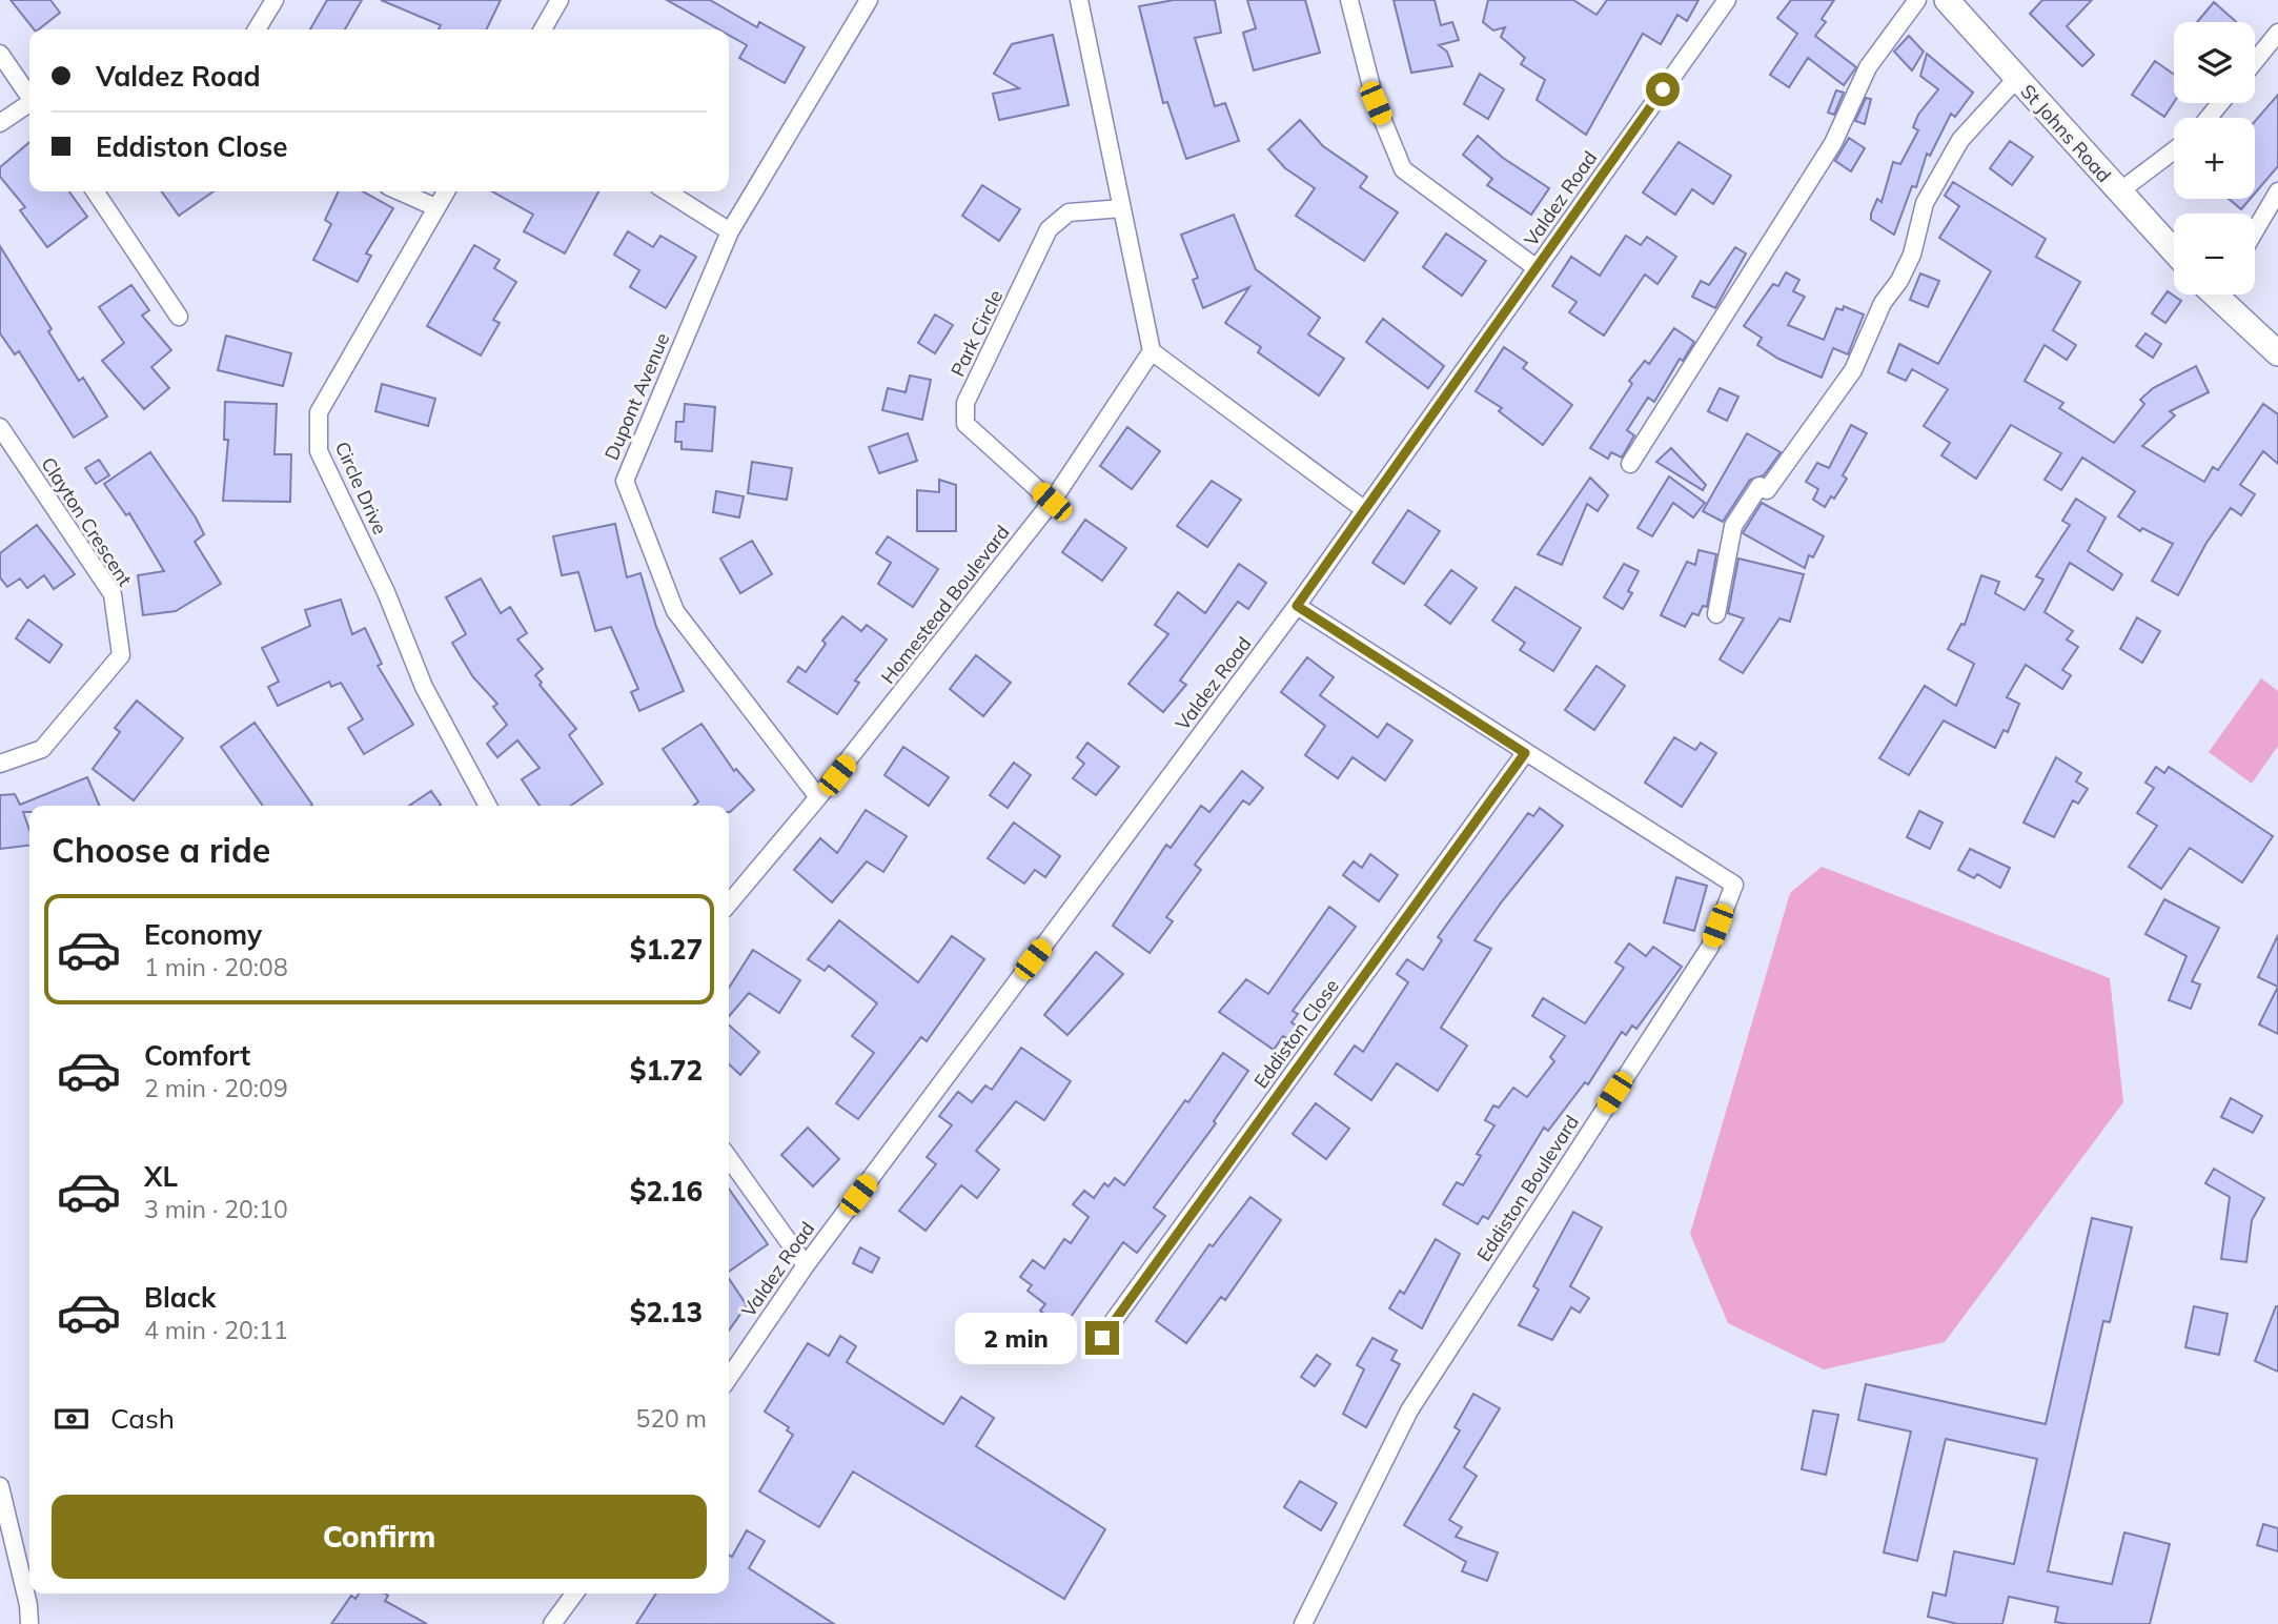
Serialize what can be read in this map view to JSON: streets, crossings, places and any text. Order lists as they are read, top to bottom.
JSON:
{
  "streets": {
    "main road": ["St Johns Road"],
    "street": [
      "Valdez Road",
      "Park Circle",
      "Dupont Avenue",
      "Circle Drive",
      "Clayton Crescent",
      "Homestead Boulevard",
      "Eddiston Close",
      "Eddiston Boulevard"
    ]
  },
  "crossings": [
    ["Valdez Road", "Eddiston Boulevard"],
    ["Park Circle", "Homestead Boulevard"],
    ["Dupont Avenue", "Homestead Boulevard"],
    ["Eddiston Close", "Eddiston Boulevard"]
  ],
  "page": {
    "map_buttons": ["+", "−"],
    "banner": ["Valdez Road", "Eddiston Close"],
    "heading": "Choose a ride",
    "list": [
      {
        "name": "Economy",
        "note": "1 min · 20:08",
        "value": "$1.27"
      },
      {
        "name": "Comfort",
        "note": "2 min · 20:09",
        "value": "$1.72"
      },
      {
        "name": "XL",
        "note": "3 min · 20:10",
        "value": "$2.16"
      },
      {
        "name": "Black",
        "note": "4 min · 20:11",
        "value": "$2.13"
      }
    ],
    "bubble": "2 min",
    "pay": ["Cash", "520 m"],
    "buttons": "Confirm"
  }
}
